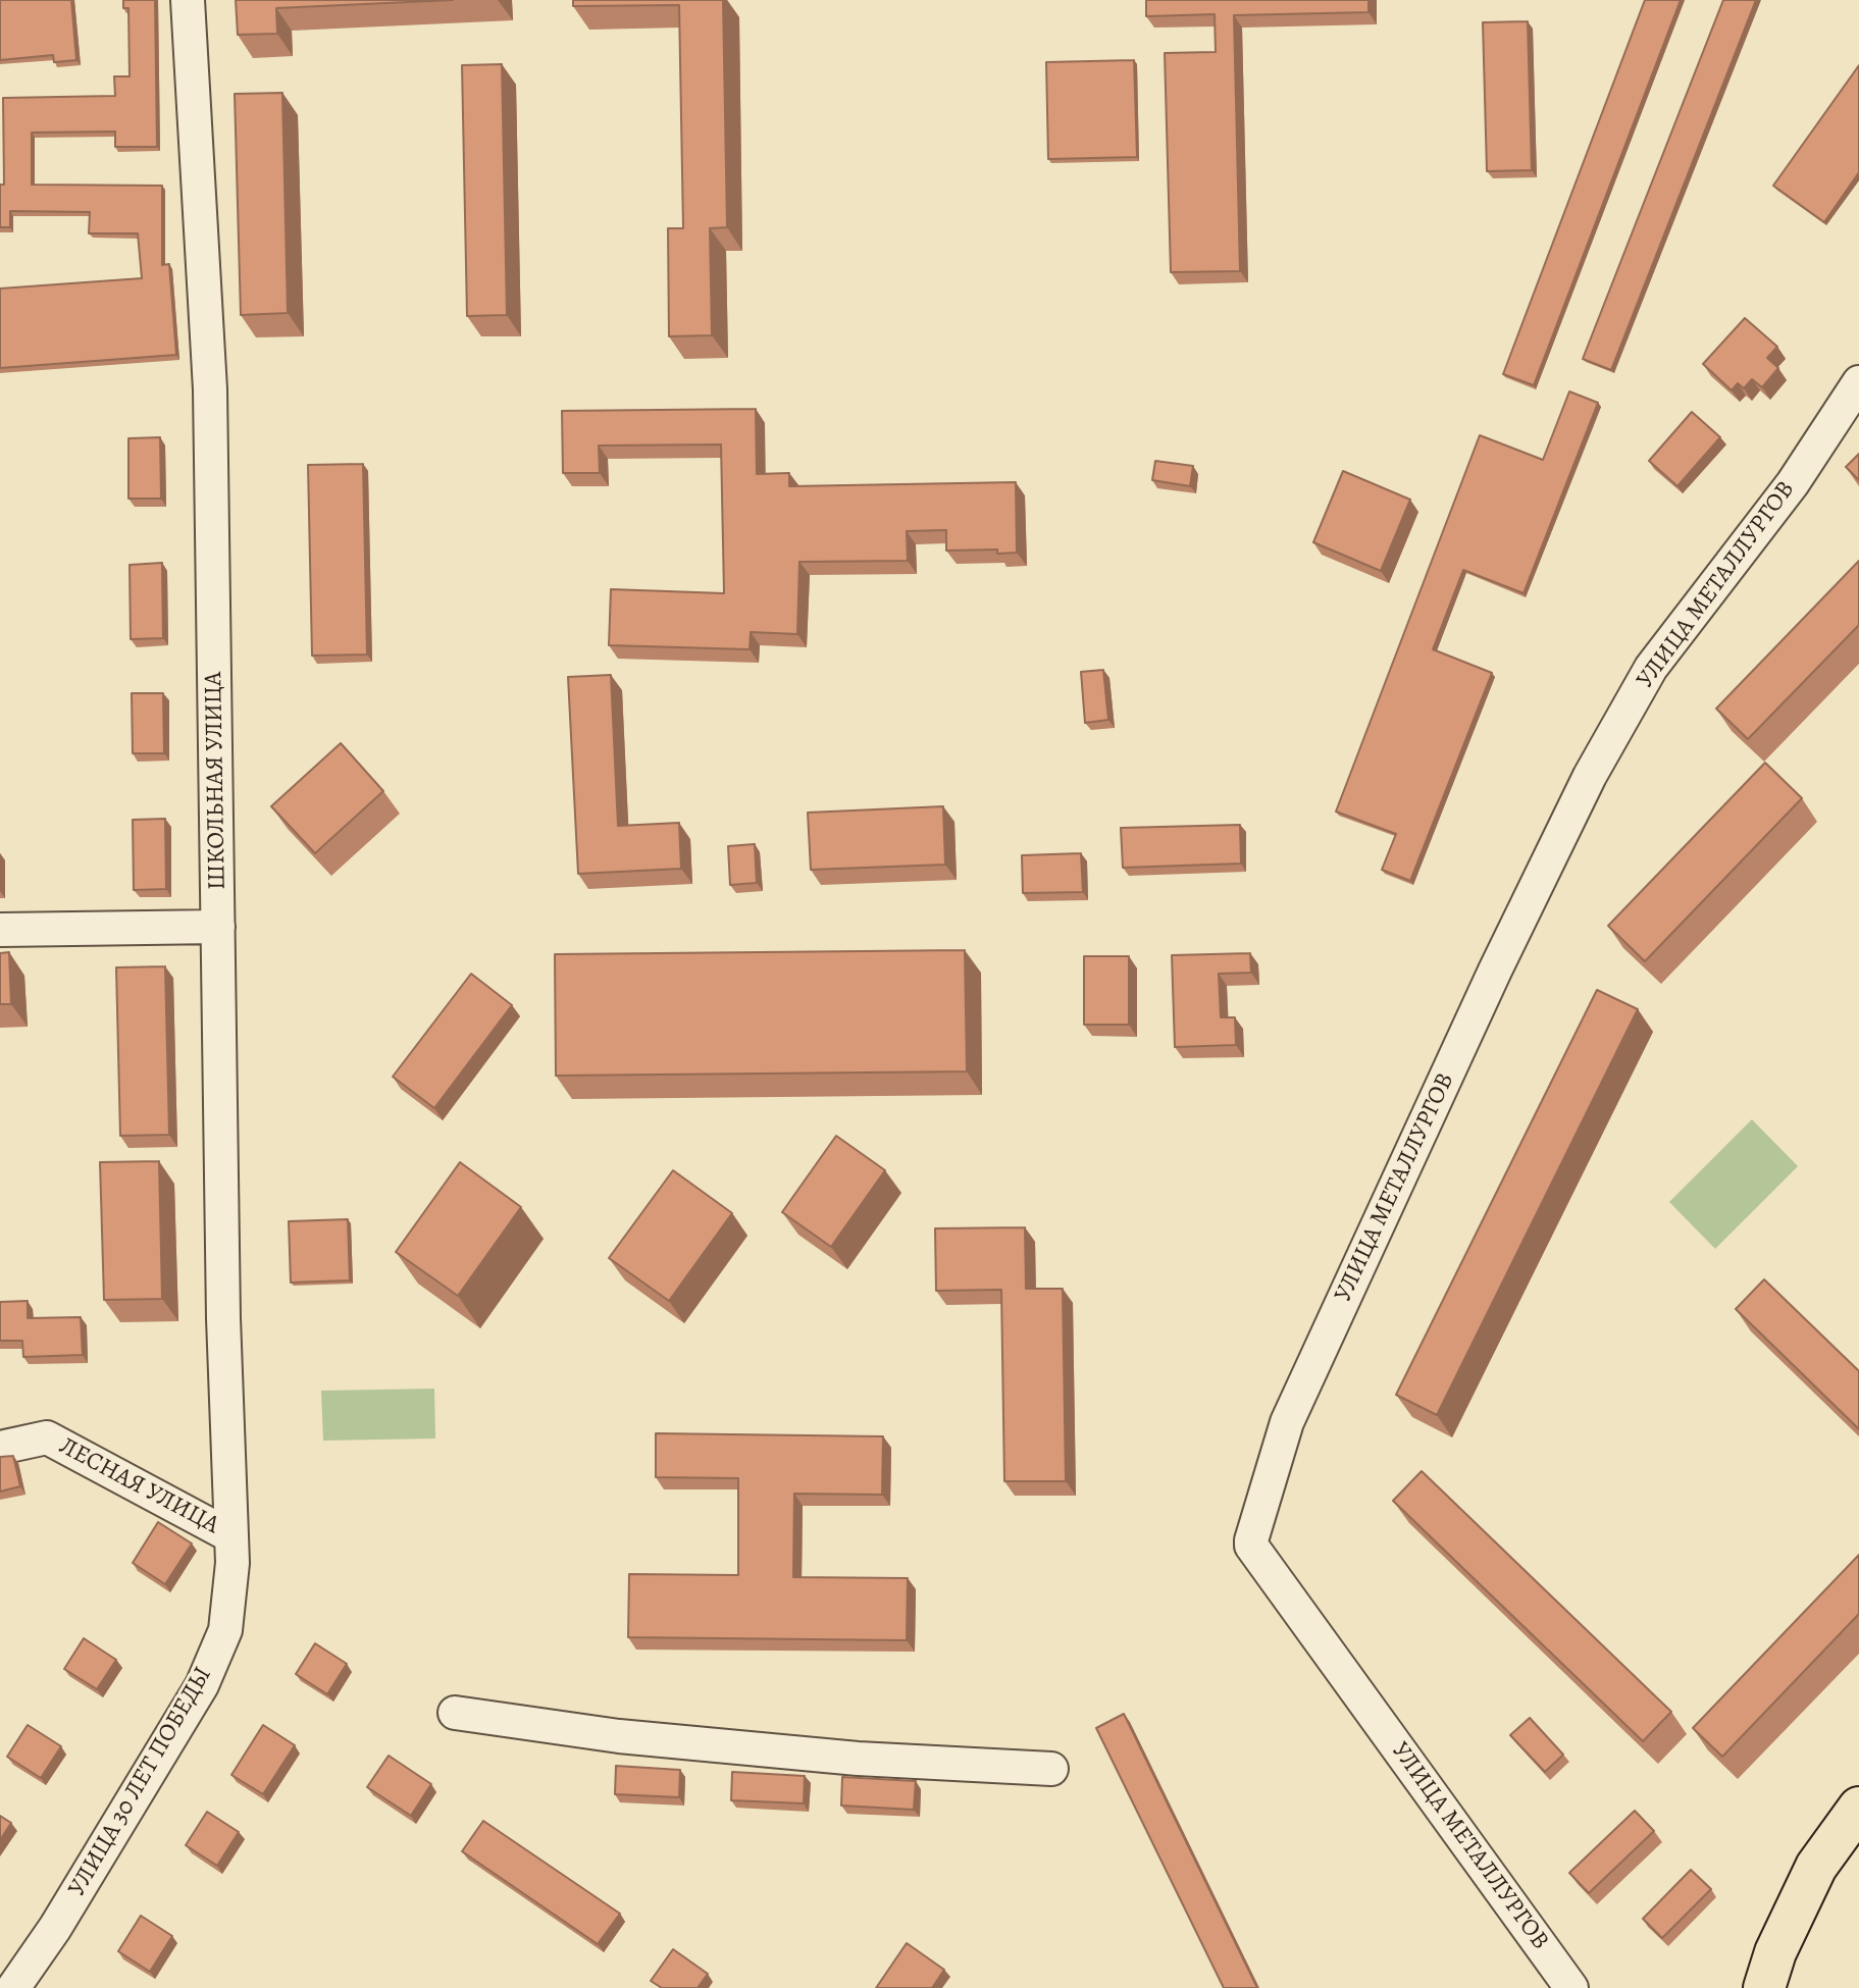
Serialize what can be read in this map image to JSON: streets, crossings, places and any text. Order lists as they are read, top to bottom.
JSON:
{
  "streets": {
    "street": [
      "УЛИЦА МЕТАЛЛУРГОВ",
      "ШКОЛЬНАЯ УЛИЦА",
      "ЛЕСНАЯ УЛИЦА",
      "УЛИЦА 30 ЛЕТ ПОБЕДЫ"
    ]
  },
  "crossings": [
    ["ШКОЛЬНАЯ УЛИЦА", "ЛЕСНАЯ УЛИЦА"],
    ["ШКОЛЬНАЯ УЛИЦА", "УЛИЦА 30 ЛЕТ ПОБЕДЫ"],
    ["ЛЕСНАЯ УЛИЦА", "УЛИЦА 30 ЛЕТ ПОБЕДЫ"]
  ]
}
